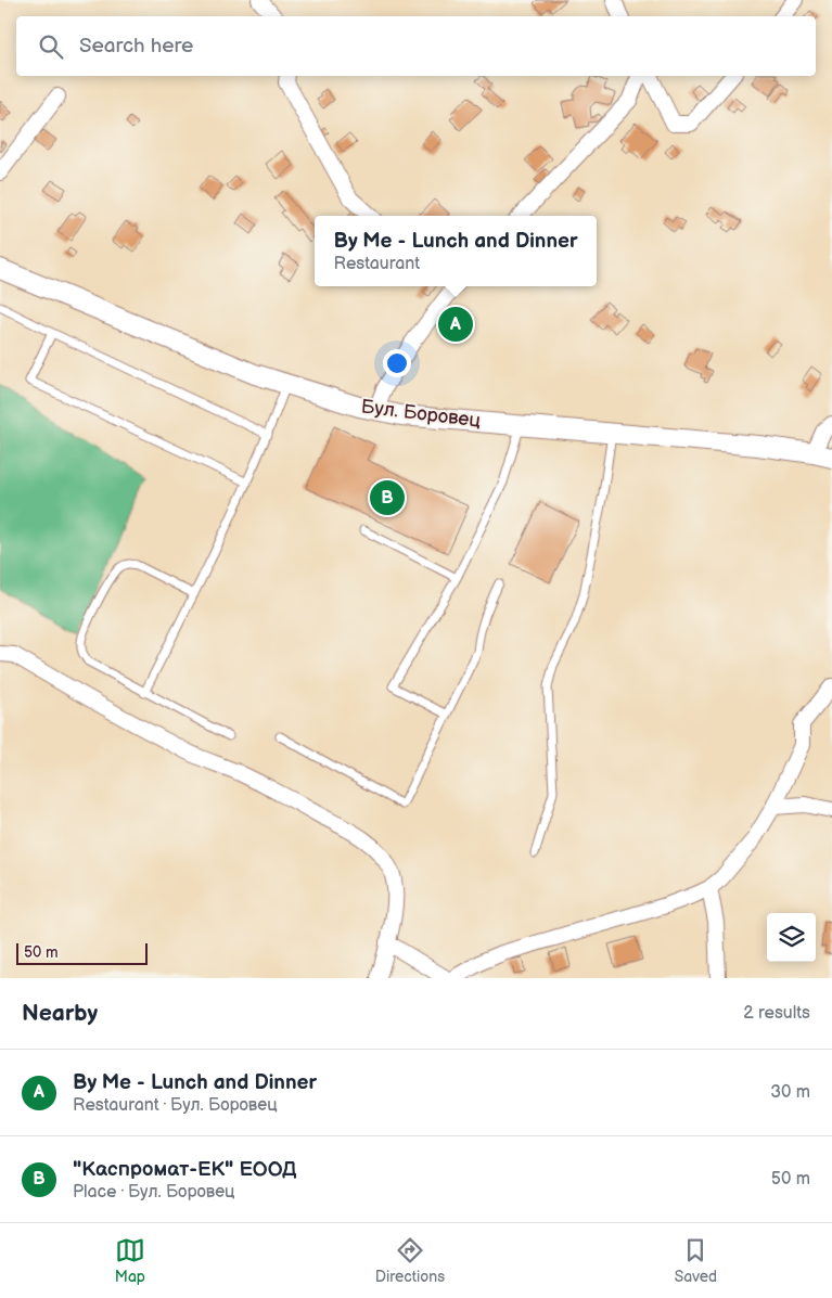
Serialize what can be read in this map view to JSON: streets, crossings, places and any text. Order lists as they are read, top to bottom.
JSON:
{
  "streets": {
    "street": ["Бул. Боровец"]
  },
  "scale_bar": "50 m",
  "page": {
    "search": "Search here",
    "popup": ["By Me - Lunch and Dinner", "Restaurant"],
    "pins": ["A", "B"],
    "scale": "50 m",
    "heading": ["Nearby", "2 results"],
    "list": [
      {
        "mark": "A",
        "name": "By Me - Lunch and Dinner",
        "note": "Restaurant · Бул. Боровец",
        "value": "30 m"
      },
      {
        "mark": "B",
        "name": "\"Каспромат-ЕК\" ЕООД",
        "note": "Place · Бул. Боровец",
        "value": "50 m"
      }
    ],
    "nav": ["Map", "Directions", "Saved"]
  }
}
